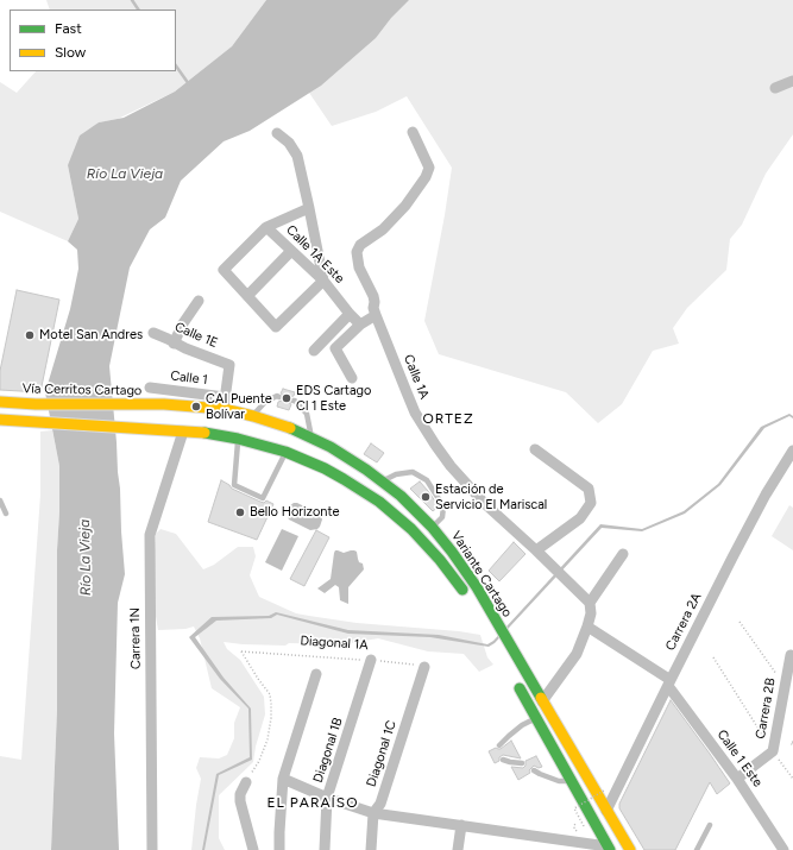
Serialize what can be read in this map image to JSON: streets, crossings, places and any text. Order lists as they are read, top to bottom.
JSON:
{
  "streets": {
    "highway": ["Vía Cerritos Cartago", "Variante Cartago"],
    "street": [
      "Calle 1A Este",
      "Calle 1E",
      "Calle 1A",
      "Calle 1",
      "Carrera 2A",
      "Carrera 1N",
      "Carrera 2B",
      "Diagonal 1B",
      "Diagonal 1C",
      "Calle 1 Este"
    ],
    "path": ["Diagonal 1A"]
  },
  "crossings": [
    ["Calle 1E", "Calle 1"],
    ["Calle 1E", "Variante Cartago"],
    ["Calle 1", "Variante Cartago"],
    ["Vía Cerritos Cartago", "Variante Cartago"],
    ["Variante Cartago", "Carrera 2A"],
    ["Variante Cartago", "Carrera 1N"],
    ["Carrera 2A", "Calle 1 Este"],
    ["Diagonal 1A", "Diagonal 1B"],
    ["Diagonal 1A", "Diagonal 1C"],
    ["Carrera 2B", "Calle 1 Este"]
  ],
  "districts": ["ORTEZ", "EL PARAÍSO"],
  "water": ["Río La Vieja"],
  "places": [
    "Motel San Andres",
    "EDS Cartago Cl 1 Este",
    "CAI Puente Bolívar",
    "Estación de Servicio El Mariscal",
    "Bello Horizonte"
  ],
  "legend": ["Fast", "Slow"]
}
